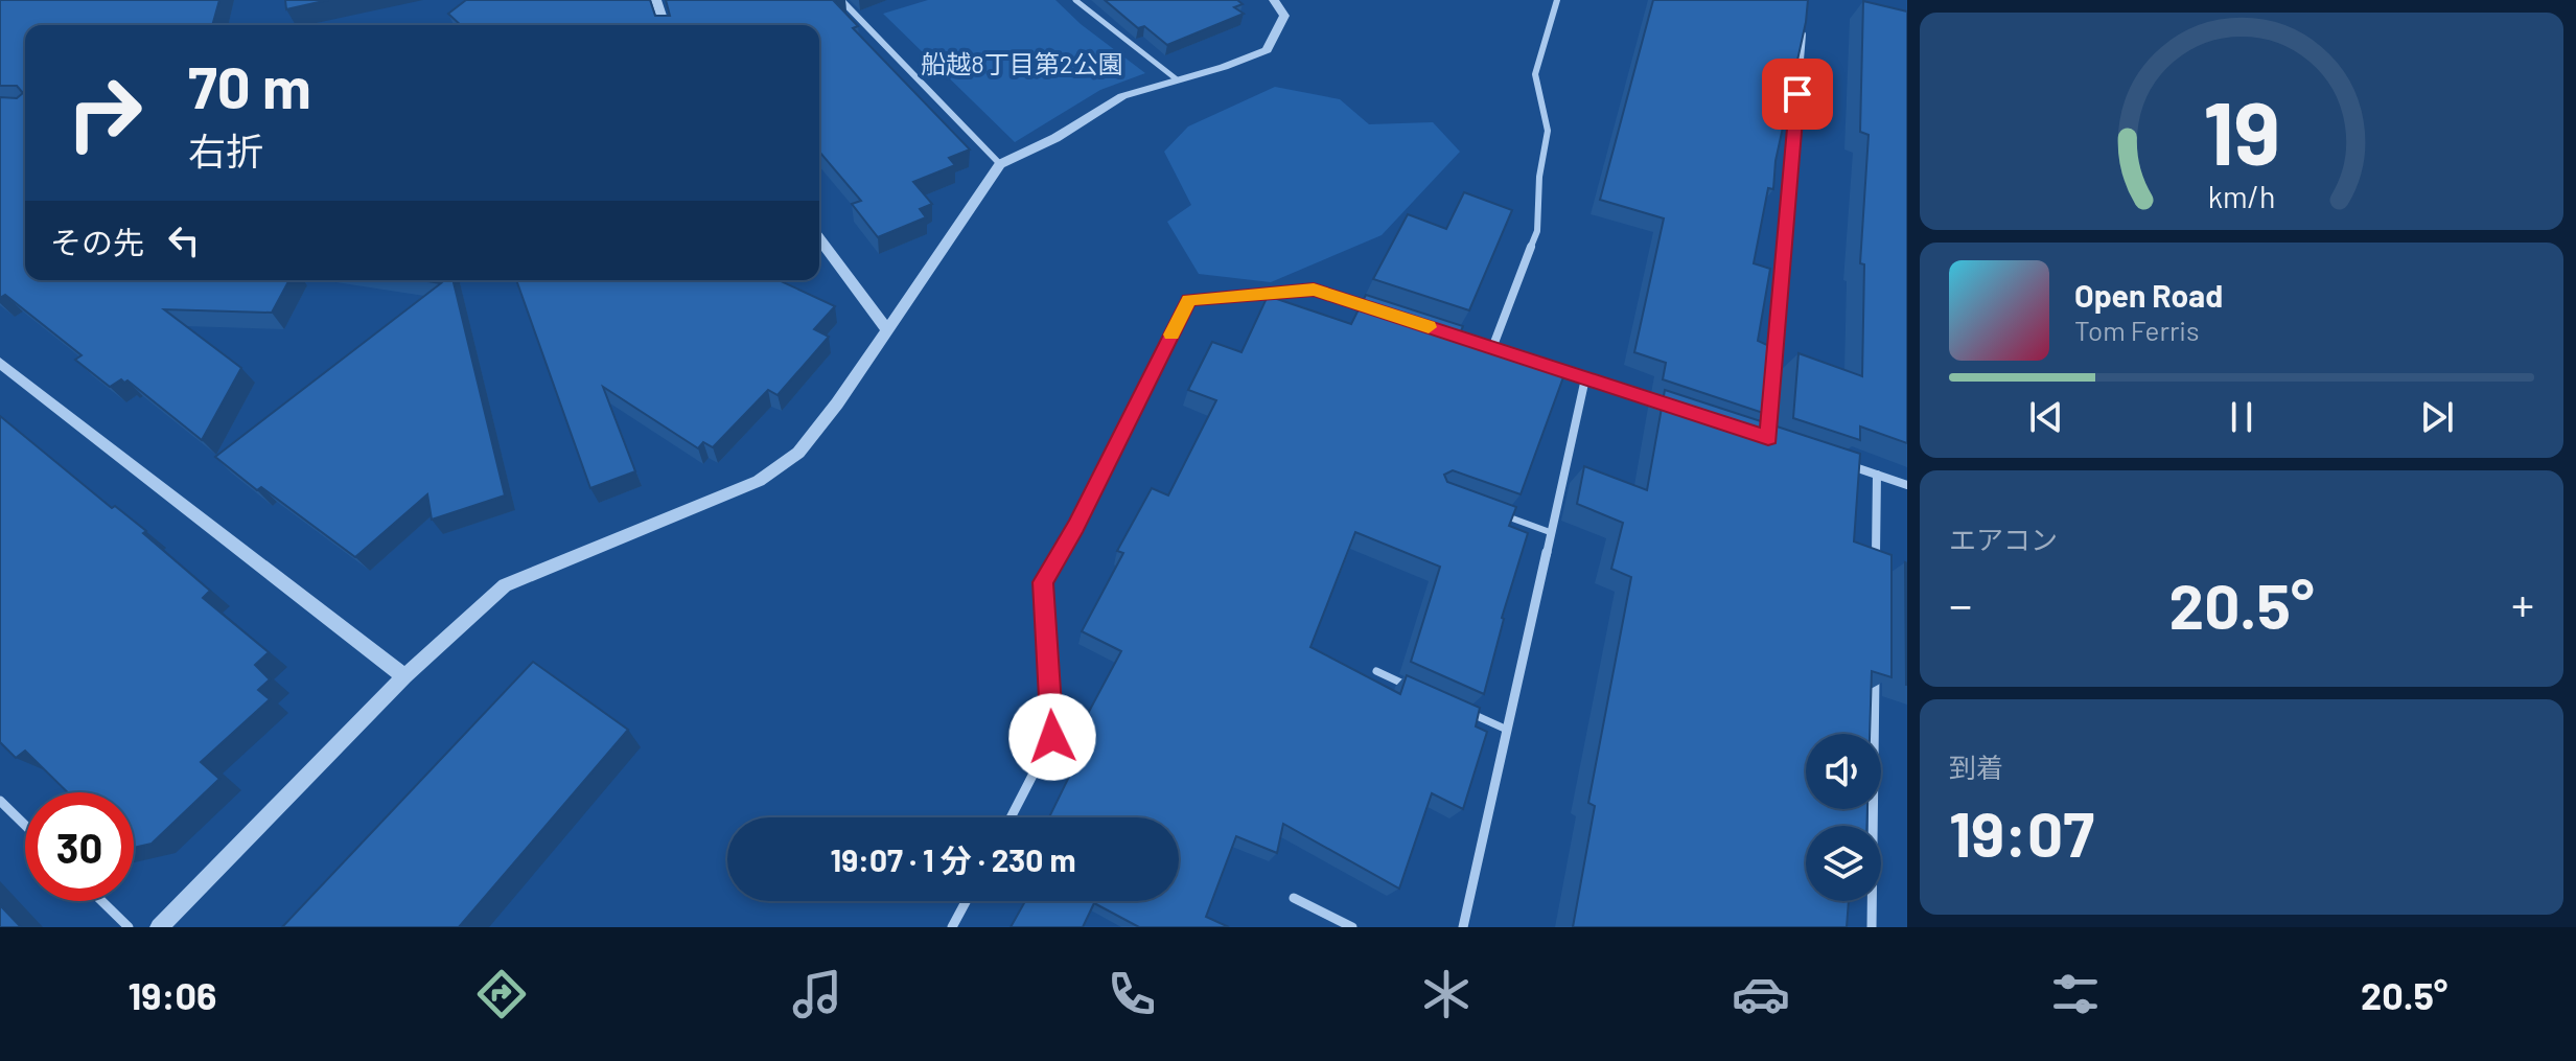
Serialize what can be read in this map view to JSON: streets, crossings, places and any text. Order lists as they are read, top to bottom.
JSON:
{
  "parks": ["船越8丁目第2公園"],
  "page": {
    "turn": ["70 m", "右折"],
    "then": "その先",
    "song": ["Open Road", "Tom Ferris"],
    "tile": [
      "エアコン",
      ["到着", "19:07"]
    ],
    "heat": ["−", "20.5°", "+"],
    "limit": "30",
    "trip": "19:07 · 1 分 · 230 m",
    "tabs": ["19:06", "20.5°"],
    "gauge": ["19", "km/h"]
  }
}
